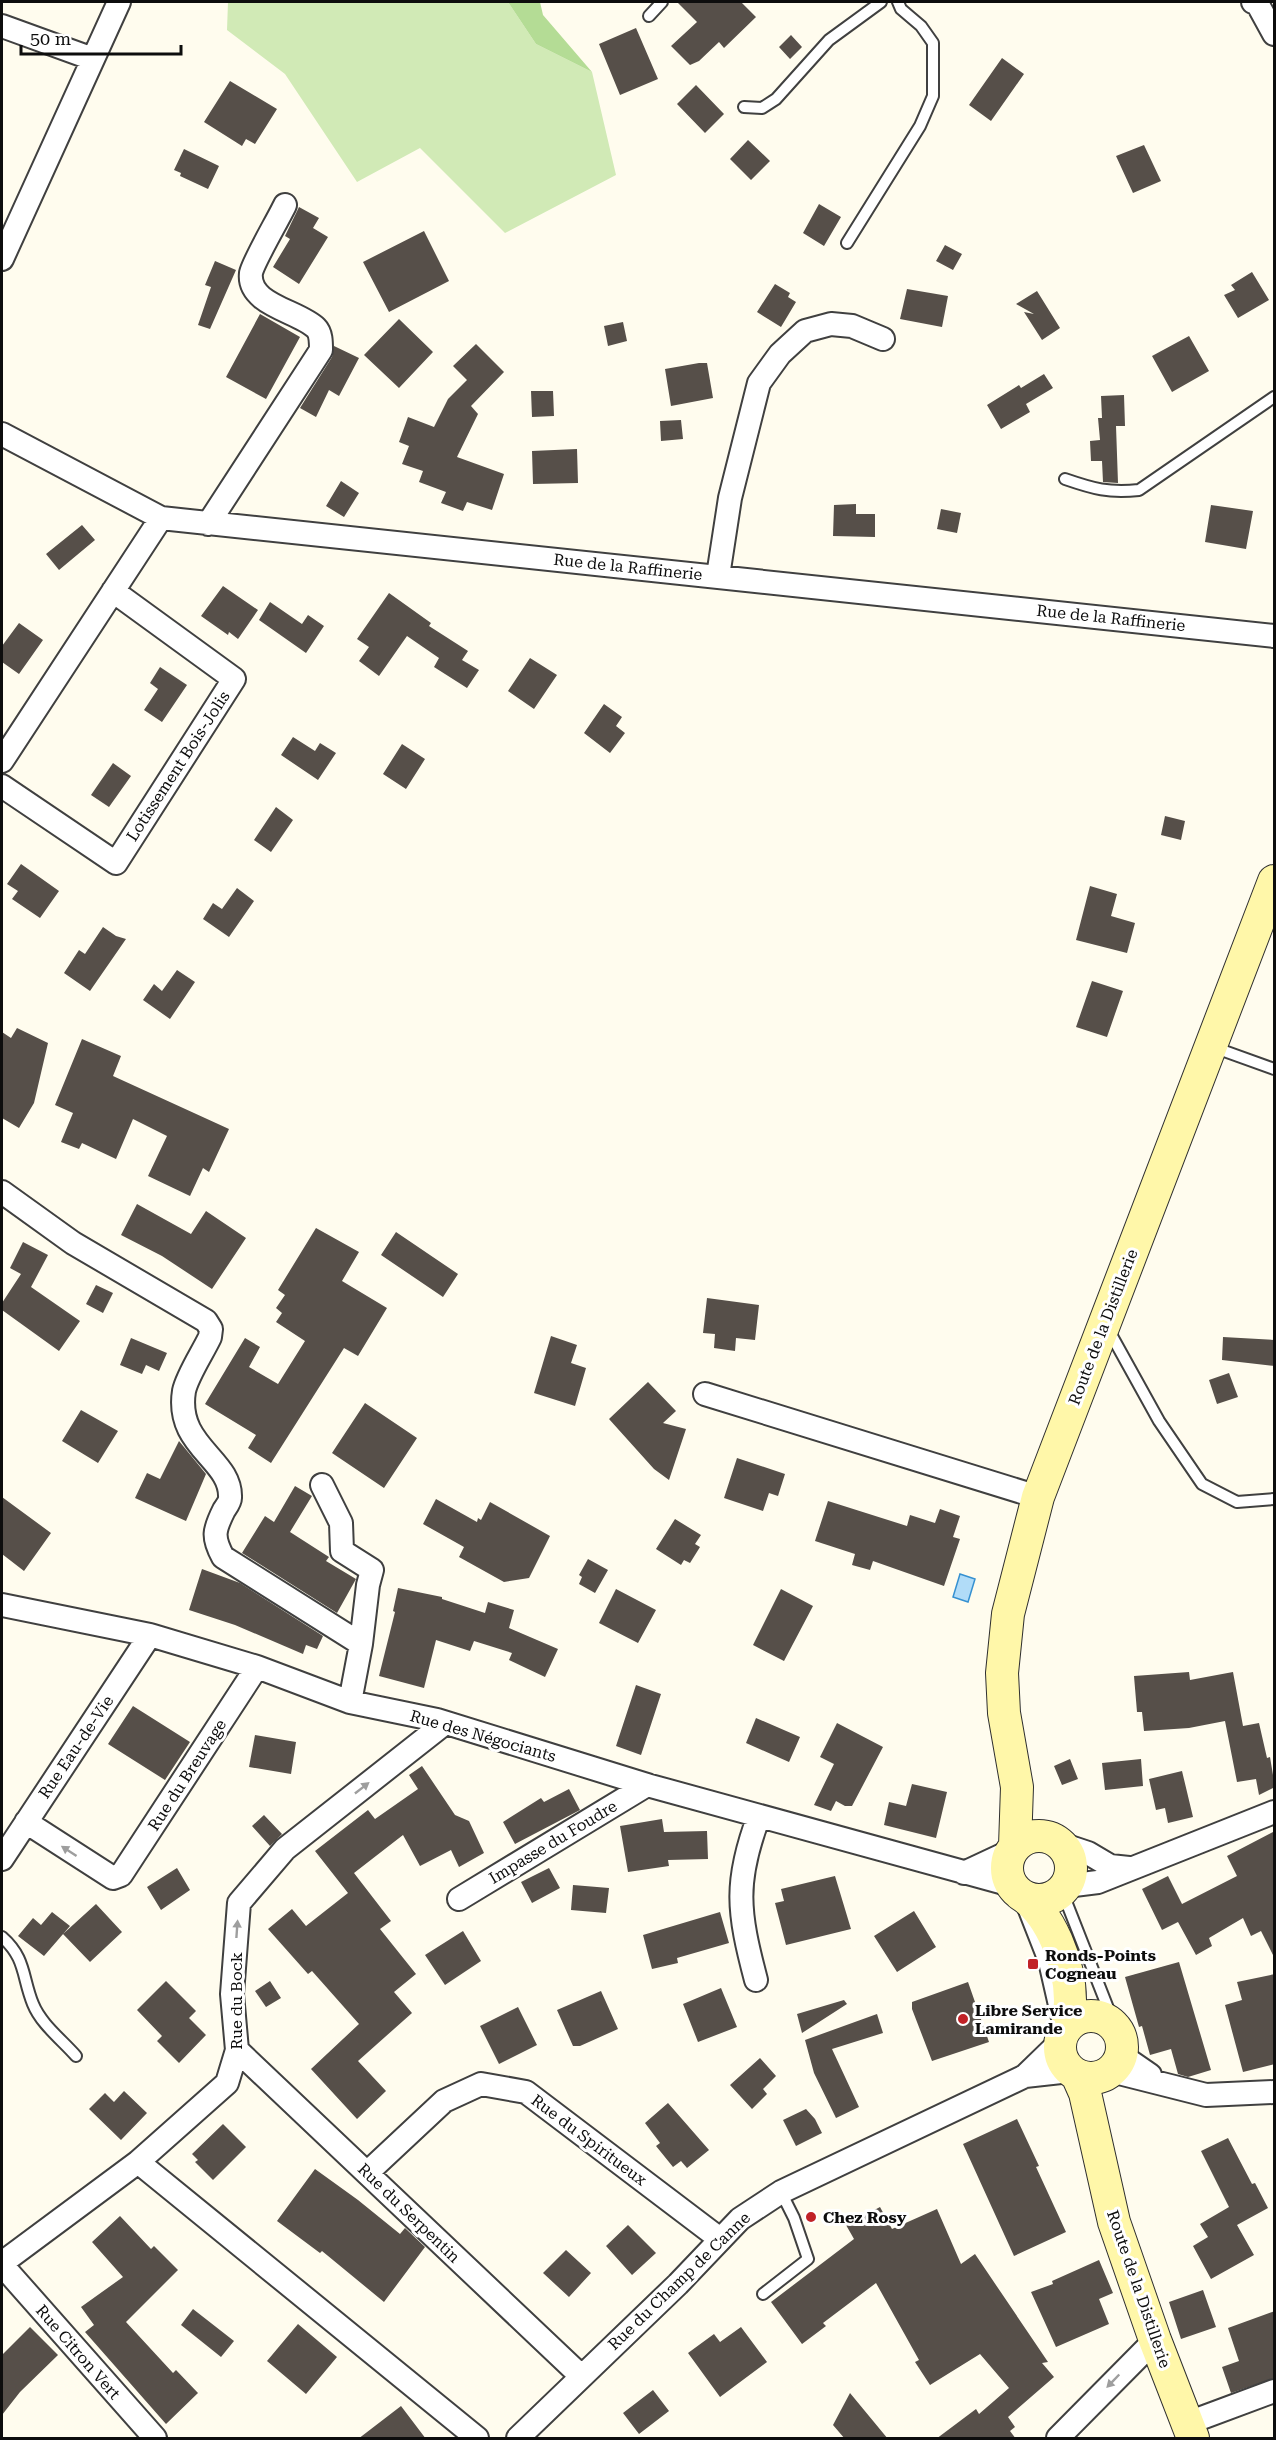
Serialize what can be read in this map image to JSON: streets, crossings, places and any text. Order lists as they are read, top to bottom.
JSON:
{
  "streets": {
    "street": [
      "Rue de la Raffinerie",
      "Lotissement Bois-Jolis",
      "Route de la Distillerie",
      "Rue des Négociants",
      "Rue Eau-de-Vie",
      "Rue du Breuvage",
      "Impasse du Foudre",
      "Rue du Bock",
      "Rue du Spiritueux",
      "Rue du Serpentin",
      "Rue du Champ de Canne",
      "Rue Citron Vert"
    ]
  },
  "crossings": [
    ["Route de la Distillerie", "Rue des Négociants"],
    ["Route de la Distillerie", "Rue du Champ de Canne"],
    ["Rue des Négociants", "Rue Eau-de-Vie"],
    ["Rue des Négociants", "Rue du Breuvage"],
    ["Rue des Négociants", "Impasse du Foudre"],
    ["Rue des Négociants", "Rue du Bock"],
    ["Rue Eau-de-Vie", "Rue du Breuvage"],
    ["Rue du Bock", "Rue du Serpentin"],
    ["Rue du Bock", "Rue Citron Vert"],
    ["Rue du Spiritueux", "Rue du Serpentin"],
    ["Rue du Spiritueux", "Rue du Champ de Canne"],
    ["Rue du Serpentin", "Rue du Champ de Canne"]
  ],
  "one_way": ["Rue du Bock"],
  "places": {
    "transit": ["Ronds-Points Cogneau"],
    "other": ["Libre Service Lamirande", "Chez Rosy"]
  },
  "scale_bar": "50 m"
}
